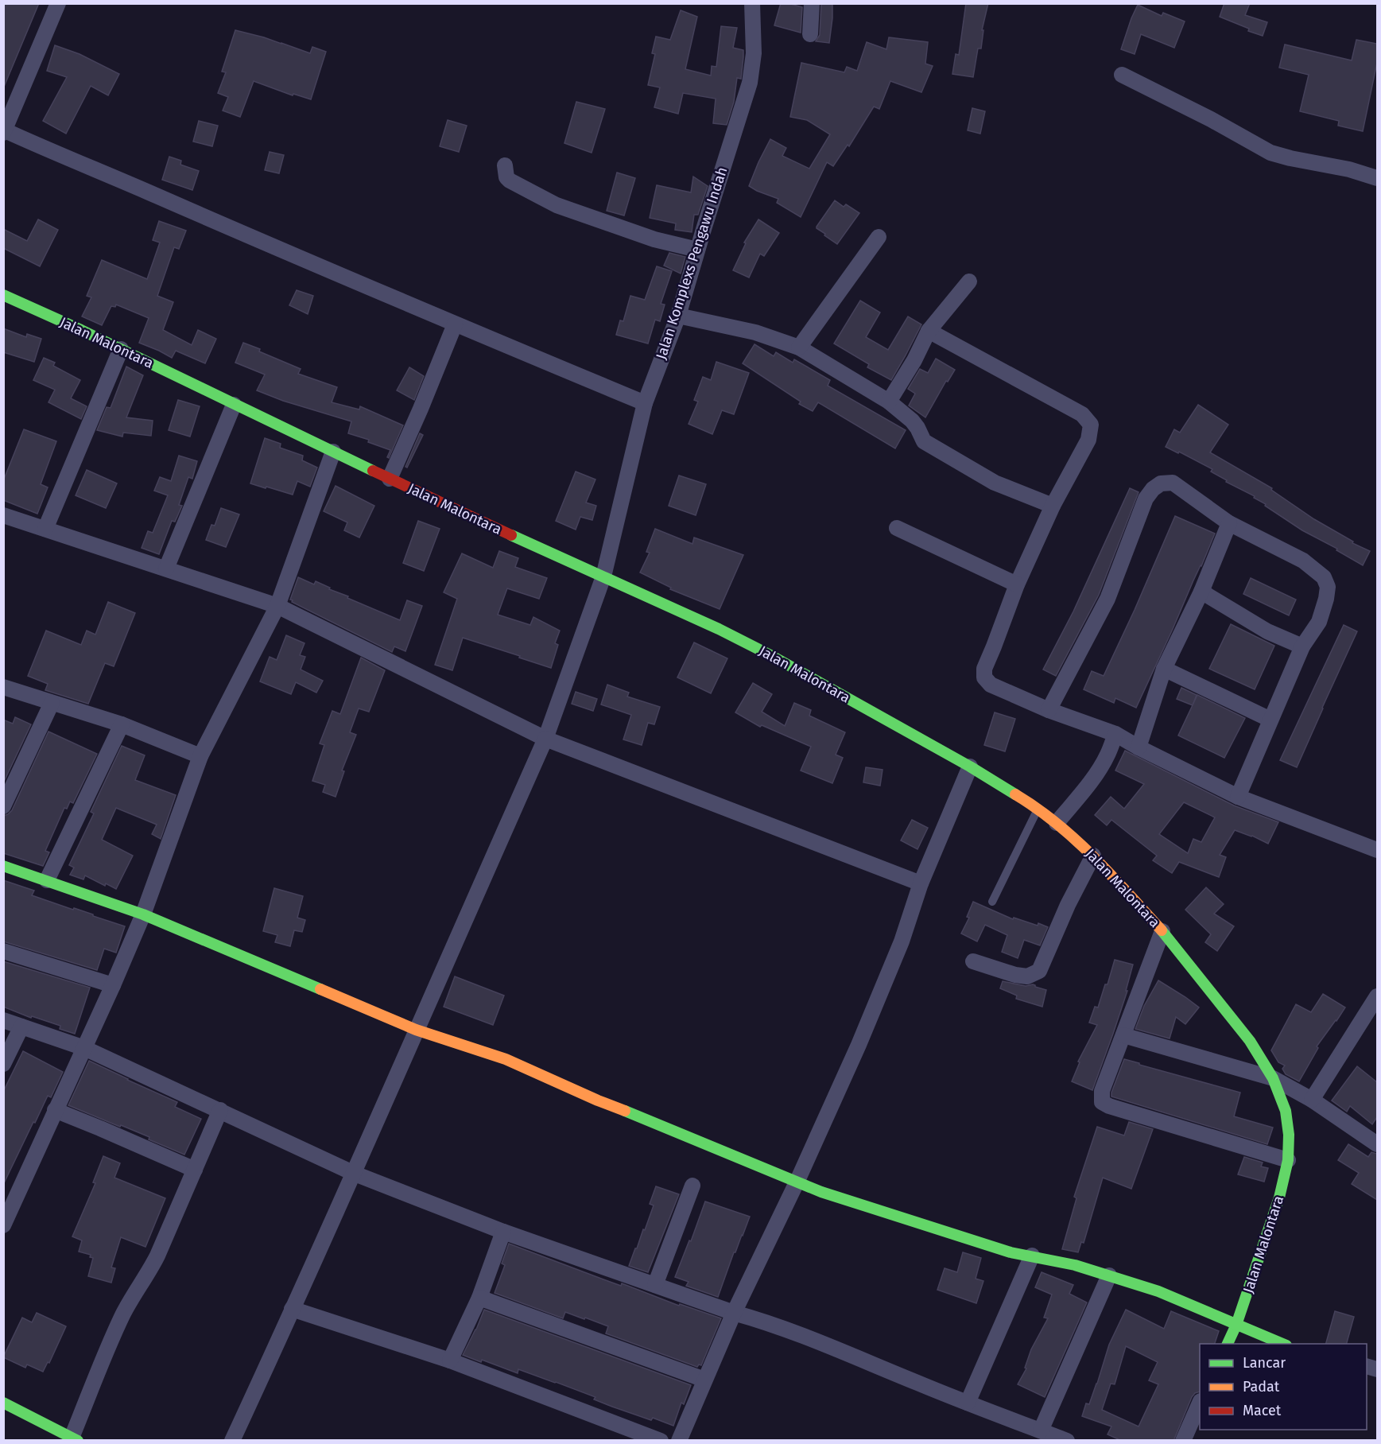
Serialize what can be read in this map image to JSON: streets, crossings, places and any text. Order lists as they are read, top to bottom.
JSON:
{
  "streets": {
    "street": ["Jalan Komplexs Pengawu Indah", "Jalan Malontara"]
  },
  "crossings": [
    ["Jalan Komplexs Pengawu Indah", "Jalan Malontara"]
  ],
  "legend": ["Lancar", "Padat", "Macet"]
}
